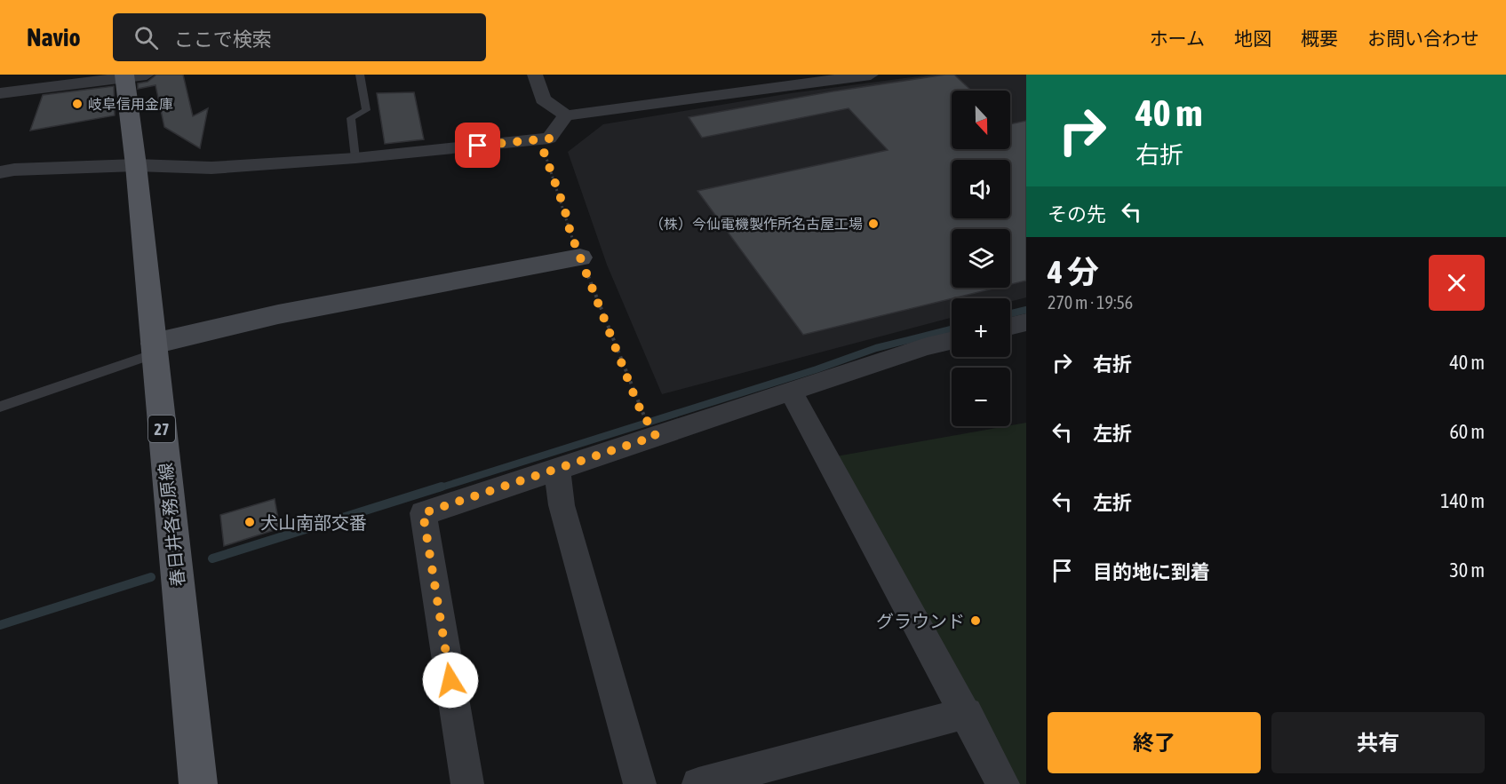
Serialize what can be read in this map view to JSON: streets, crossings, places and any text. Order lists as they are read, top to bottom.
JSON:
{
  "streets": {
    "main road": ["27", "春日井各務原線"]
  },
  "places": [
    "岐阜信用金庫",
    "（株）今仙電機製作所名古屋工場",
    "犬山南部交番",
    "グラウンド"
  ],
  "north": "bottom",
  "page": {
    "header": "Navio",
    "search": "ここで検索",
    "nav": [
      "ホーム",
      "地図",
      "概要",
      "お問い合わせ"
    ],
    "turn": ["40 m", "右折"],
    "map_buttons": ["+", "−"],
    "then": "その先",
    "heading": ["4 分", "270 m · 19:56"],
    "list": [
      {
        "name": "右折",
        "value": "40 m"
      },
      {
        "name": "左折",
        "value": "60 m"
      },
      {
        "name": "左折",
        "value": "140 m"
      },
      {
        "name": "目的地に到着",
        "value": "30 m"
      }
    ],
    "buttons": ["終了", "共有"]
  }
}
